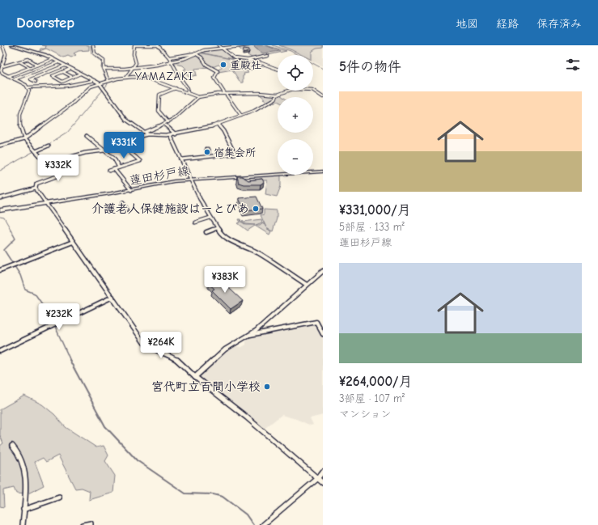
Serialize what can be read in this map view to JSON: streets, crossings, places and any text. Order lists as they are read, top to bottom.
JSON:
{
  "streets": {
    "main road": ["蓮田杉戸線"]
  },
  "districts": ["YAMAZAKI"],
  "places": [
    "重殿社",
    "宿集会所",
    "介護老人保健施設はーとぴあ",
    "宮代町立百間小学校"
  ],
  "page": {
    "header": "Doorstep",
    "nav": ["地図", "経路", "保存済み"],
    "heading": "5件の物件",
    "map_buttons": ["+", "−"],
    "list": [
      {
        "name": "¥331,000/月",
        "note": "5部屋 · 133 m² · 蓮田杉戸線"
      },
      {
        "name": "¥264,000/月",
        "note": "3部屋 · 107 m² · マンション"
      }
    ],
    "price": [
      "¥331K",
      "¥332K",
      "¥383K",
      "¥232K",
      "¥264K"
    ]
  }
}
